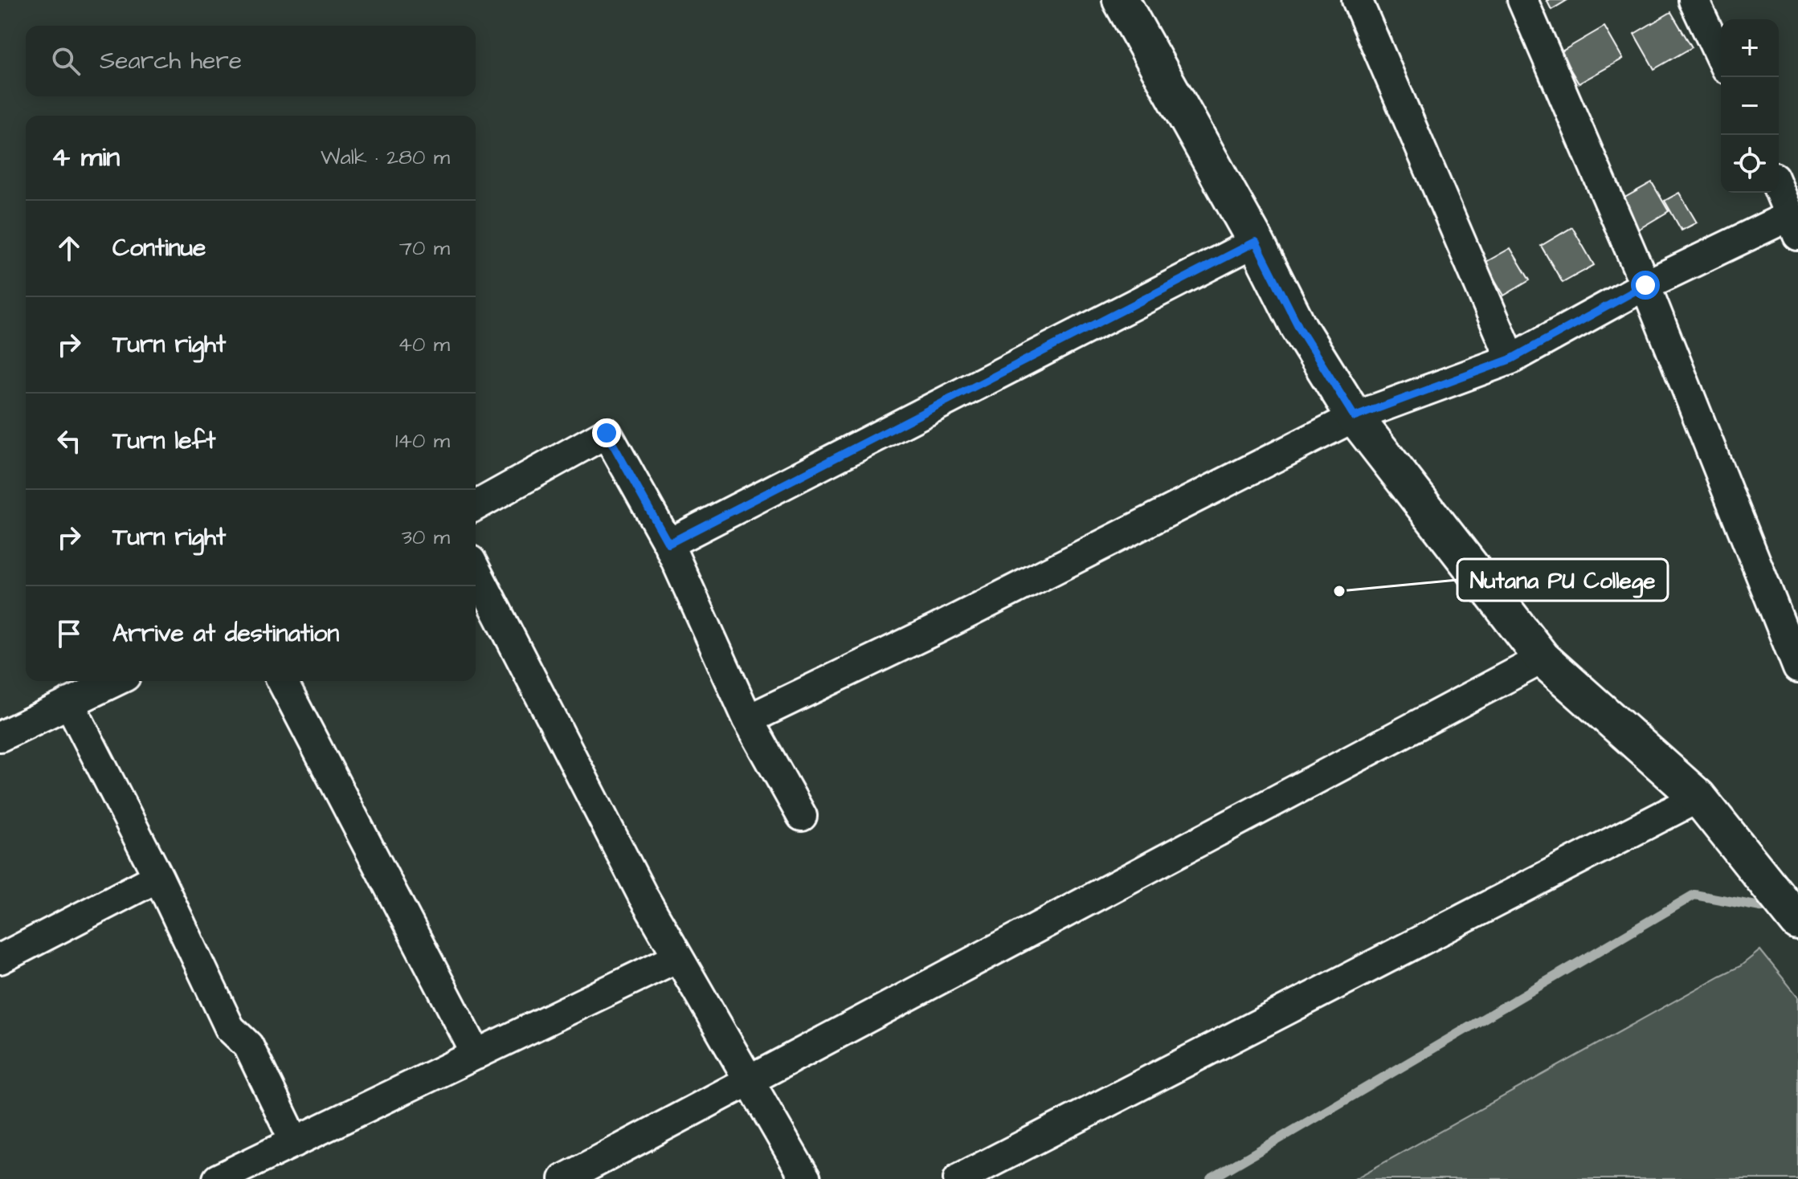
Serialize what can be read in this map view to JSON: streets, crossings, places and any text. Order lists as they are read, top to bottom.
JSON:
{
  "places": ["Nutana PU College"],
  "page": {
    "map_buttons": ["+", "−"],
    "search": "Search here",
    "heading": ["4 min", "Walk · 280 m"],
    "list": [
      ["Continue", "70 m"],
      ["Turn right", "40 m"],
      ["Turn left", "140 m"],
      ["Turn right", "30 m"],
      "Arrive at destination"
    ]
  }
}
